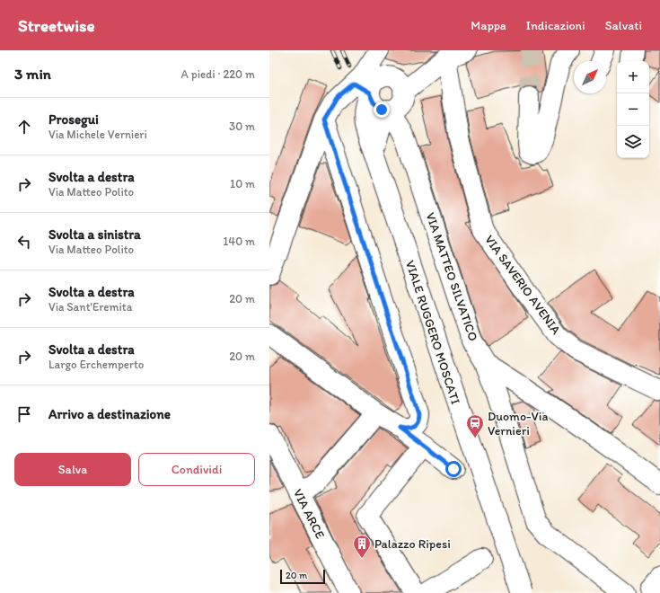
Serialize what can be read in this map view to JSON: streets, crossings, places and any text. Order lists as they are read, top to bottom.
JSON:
{
  "streets": {
    "street": [
      "VIA MATTEO SILVATICO",
      "VIA SAVERIO AVENIA",
      "VIALE RUGGERO MOSCATI",
      "VIA ARCE"
    ]
  },
  "places": {
    "station": ["Duomo-Via Vernieri"],
    "building": ["Palazzo Ripesi"]
  },
  "scale_bar": "20 m",
  "north": "top right",
  "page": {
    "header": "Streetwise",
    "nav": ["Mappa", "Indicazioni", "Salvati"],
    "heading": ["3 min", "A piedi · 220 m"],
    "map_buttons": ["+", "−"],
    "list": [
      ["Prosegui", "Via Michele Vernieri", "30 m"],
      ["Svolta a destra", "Via Matteo Polito", "10 m"],
      ["Svolta a sinistra", "Via Matteo Polito", "140 m"],
      ["Svolta a destra", "Via Sant'Eremita", "20 m"],
      ["Svolta a destra", "Largo Erchemperto", "20 m"],
      "Arrivo a destinazione"
    ],
    "buttons": ["Salva", "Condividi"],
    "scale": "20 m"
  }
}
